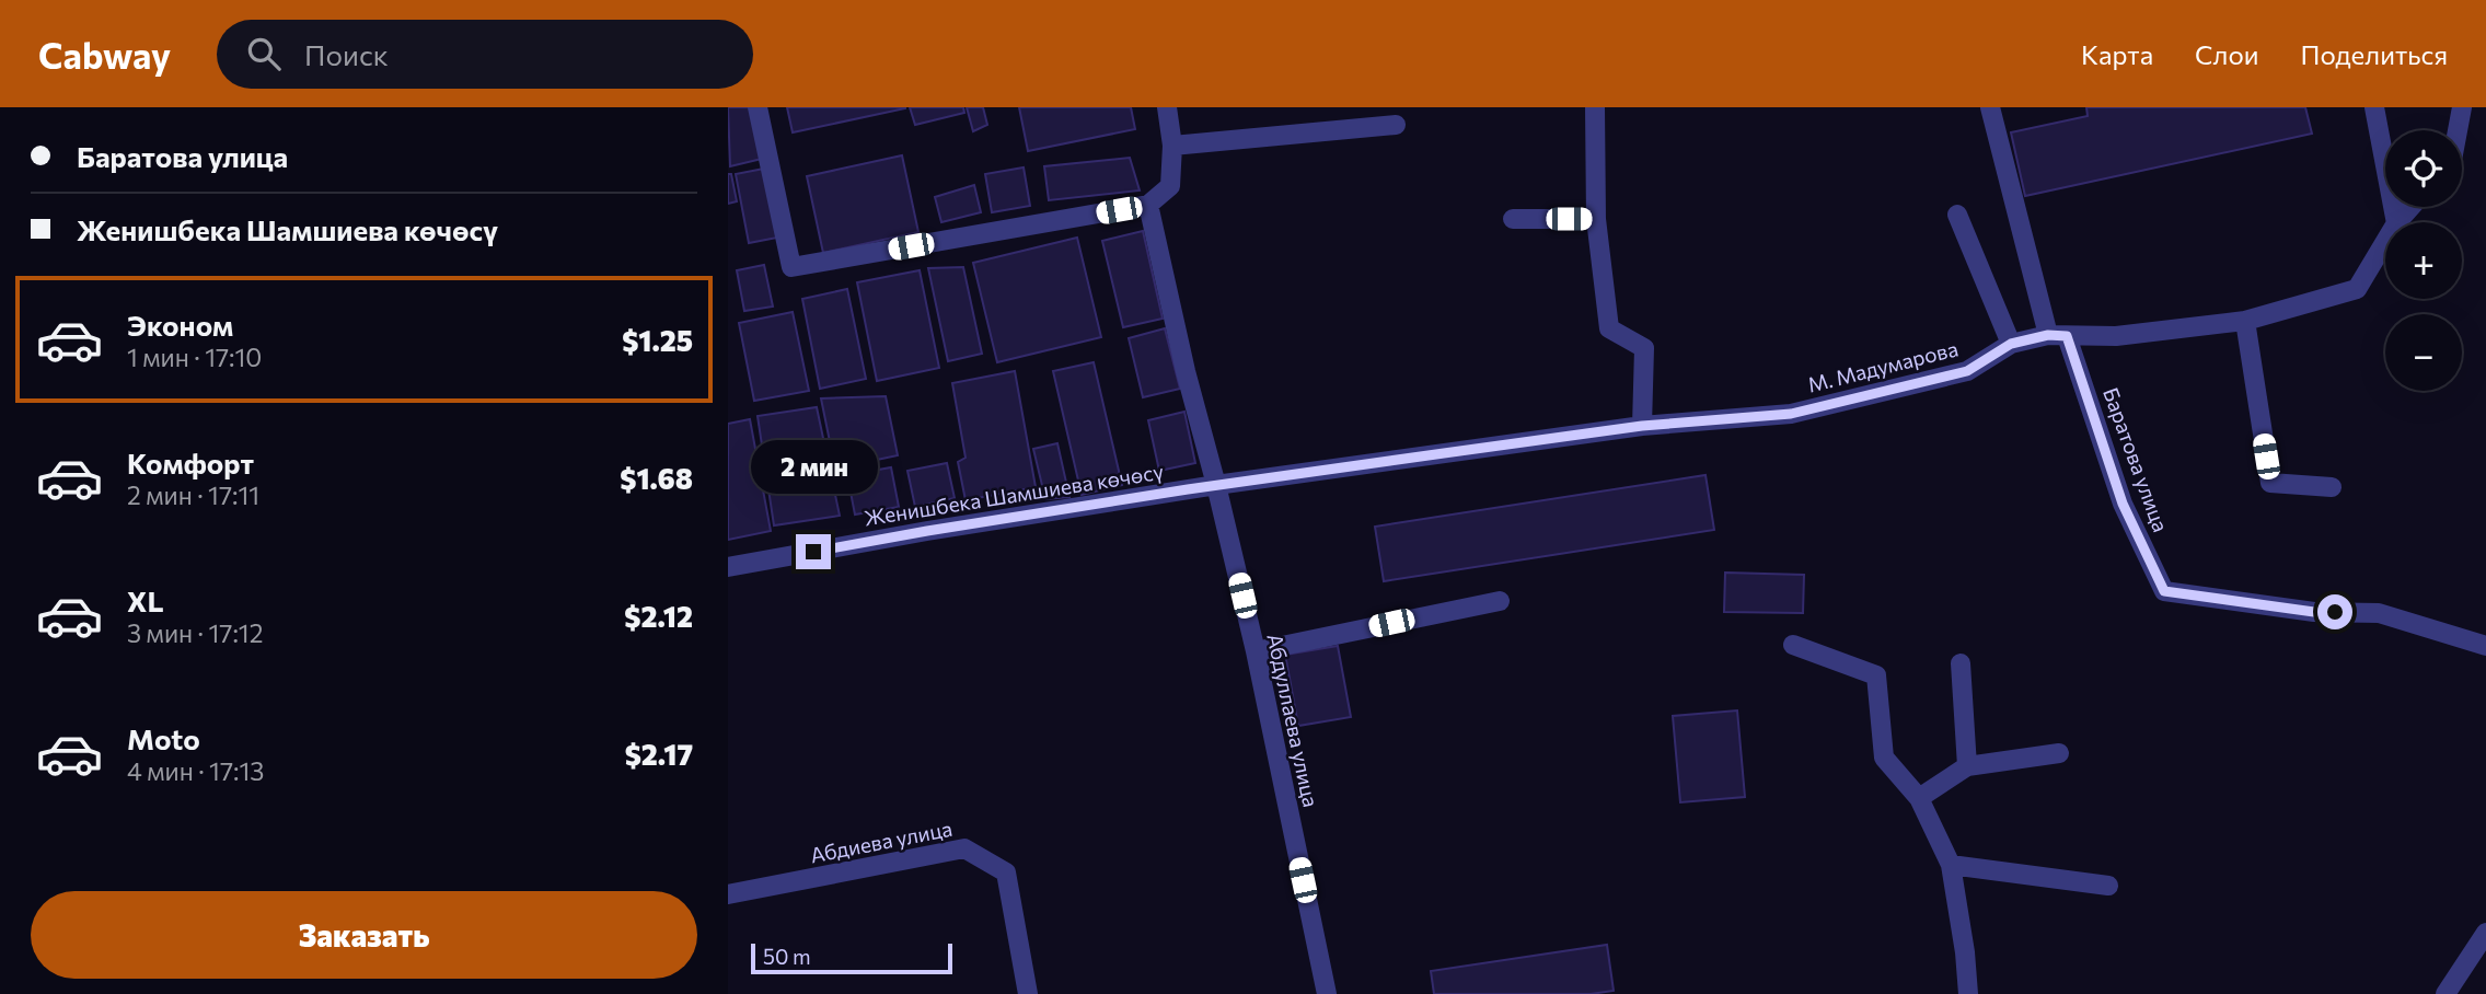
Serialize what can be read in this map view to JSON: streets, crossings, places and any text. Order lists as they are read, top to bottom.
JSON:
{
  "streets": {
    "street": [
      "М. Мадумарова",
      "Баратова улица",
      "Женишбека Шамшиева көчөсү",
      "Абдуллаева улица",
      "Абдиева улица"
    ]
  },
  "crossings": [
    ["М. Мадумарова", "Баратова улица"],
    ["М. Мадумарова", "Женишбека Шамшиева көчөсү"],
    ["М. Мадумарова", "Абдуллаева улица"],
    ["Женишбека Шамшиева көчөсү", "Абдуллаева улица"]
  ],
  "scale_bar": "50 m",
  "page": {
    "header": "Cabway",
    "search": "Поиск",
    "nav": ["Карта", "Слои", "Поделиться"],
    "banner": ["Баратова улица", "Женишбека Шамшиева көчөсү"],
    "map_buttons": ["+", "−"],
    "list": [
      {
        "name": "Эконом",
        "note": "1 мин · 17:10",
        "value": "$1.25"
      },
      {
        "name": "Комфорт",
        "note": "2 мин · 17:11",
        "value": "$1.68"
      },
      {
        "name": "XL",
        "note": "3 мин · 17:12",
        "value": "$2.12"
      },
      {
        "name": "Moto",
        "note": "4 мин · 17:13",
        "value": "$2.17"
      }
    ],
    "bubble": "2 мин",
    "buttons": "Заказать",
    "scale": "50 m"
  }
}
